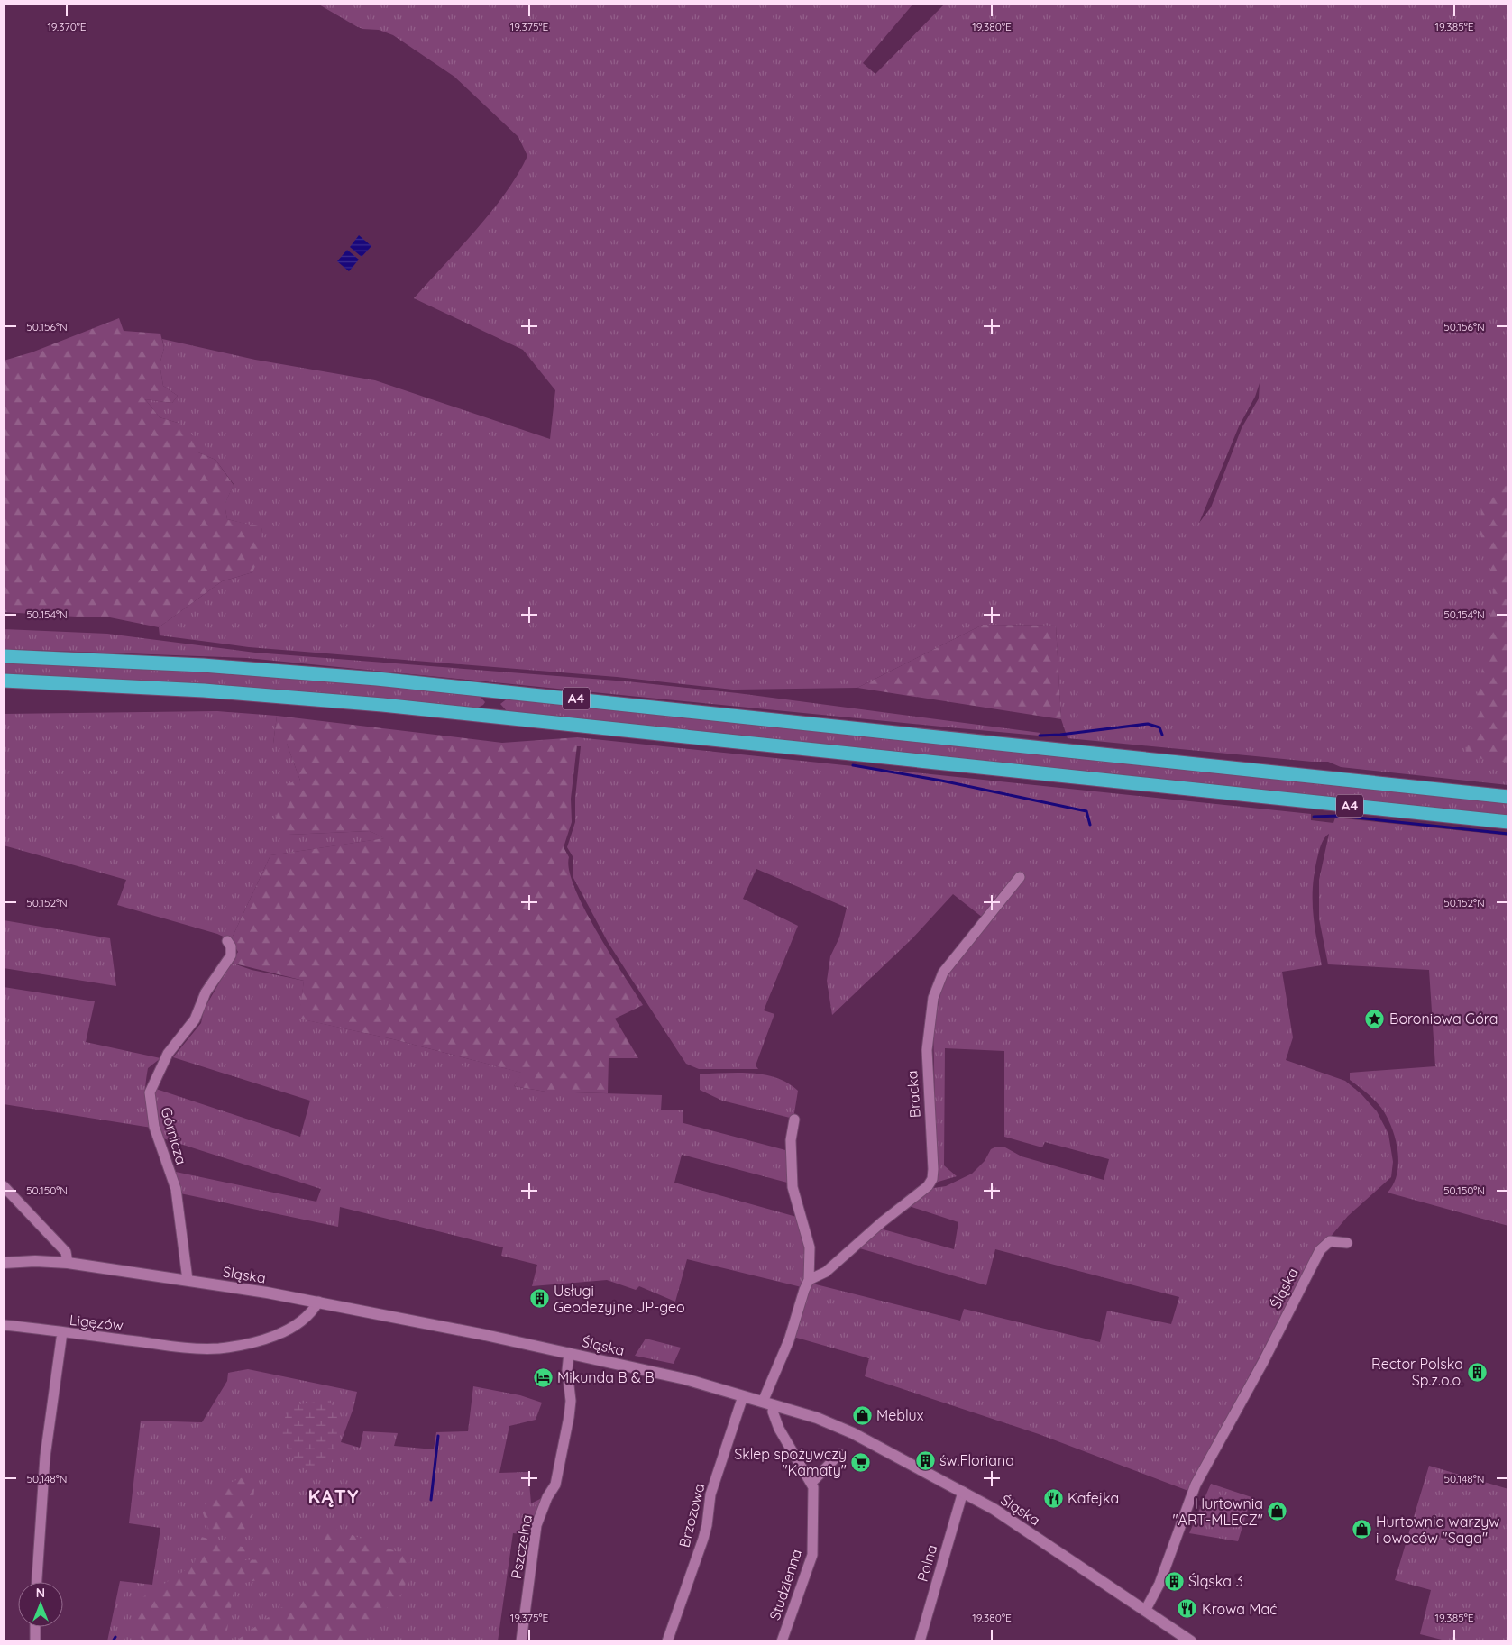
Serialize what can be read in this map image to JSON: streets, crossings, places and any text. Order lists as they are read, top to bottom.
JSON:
{
  "streets": {
    "highway": ["A4"],
    "main road": ["Śląska"],
    "street": [
      "Bracka",
      "Górnicza",
      "Ligęzów",
      "Brzozowa",
      "Pszczelna",
      "Polna",
      "Studzienna"
    ]
  },
  "crossings": [
    ["Górnicza", "Śląska"],
    ["Śląska", "Ligęzów"],
    ["Śląska", "Brzozowa"],
    ["Śląska", "Pszczelna"],
    ["Śląska", "Polna"],
    ["Śląska", "Studzienna"]
  ],
  "districts": ["KĄTY"],
  "places": {
    "place": ["Boroniowa Góra"],
    "building": [
      "Usługi Geodezyjne JP-geo",
      "Rector Polska Sp.z.o.o.",
      "św.Floriana",
      "Śląska 3"
    ],
    "hotel": ["Mikunda B & B"],
    "shop": ["Meblux", "Hurtownia \"ART-MLECZ\"", "Hurtownia warzyw i owoców \"Saga\""],
    "supermarket": ["Sklep spożywczy \"Kamaty\""],
    "restaurant": ["Kafejka", "Krowa Mać"]
  },
  "north": "top",
  "coordinates": [
    "19.370°E",
    "19.375°E",
    "19.380°E",
    "19.385°E",
    "50.156°N",
    "50.154°N",
    "50.152°N",
    "50.150°N",
    "50.148°N"
  ]
}
